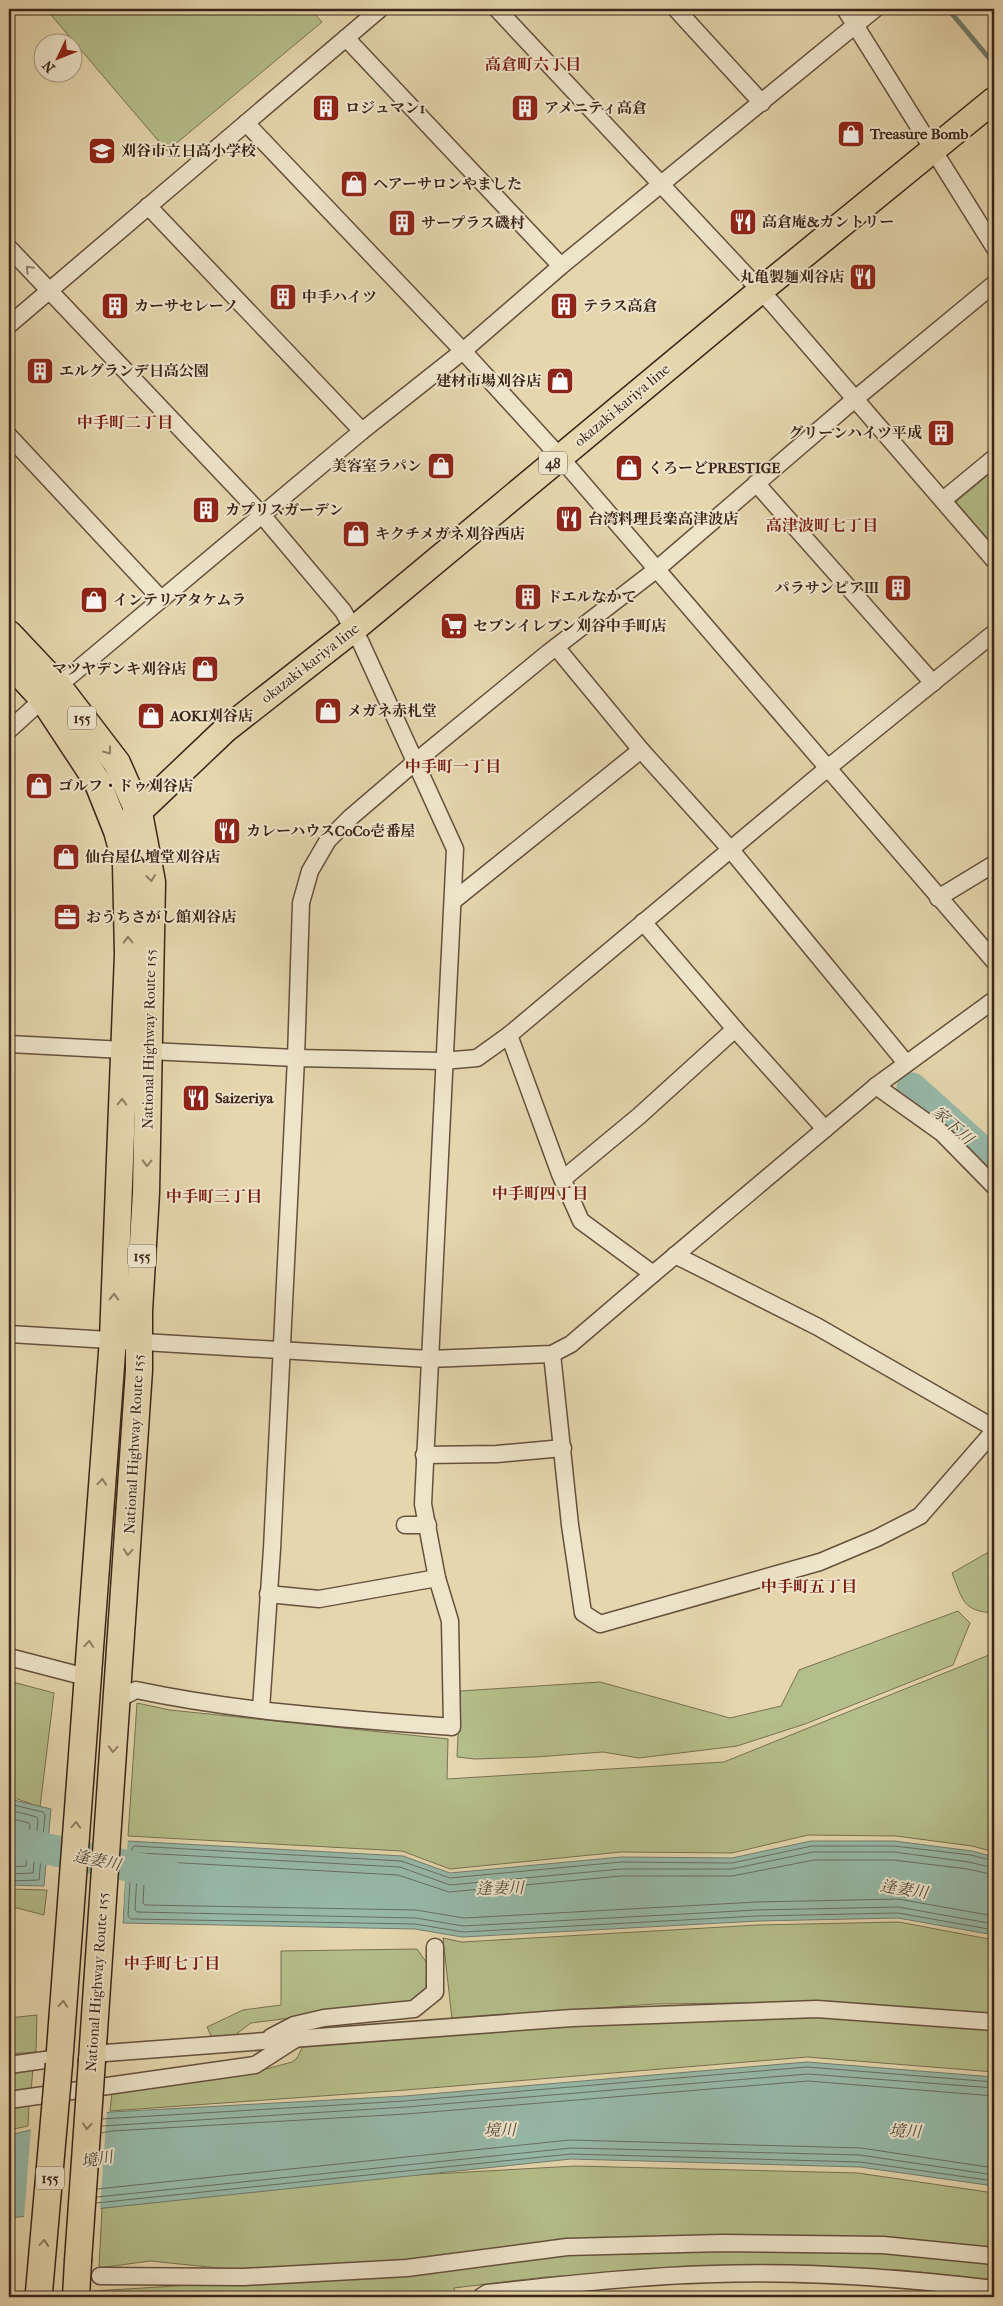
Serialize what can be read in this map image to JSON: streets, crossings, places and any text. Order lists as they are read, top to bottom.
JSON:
{
  "streets": {
    "highway": ["155", "National Highway Route 155"],
    "main road": ["okazaki-kariya line", "48"]
  },
  "crossings": [
    ["okazaki-kariya line", "National Highway Route 155"]
  ],
  "districts": [
    "高倉町六丁目",
    "中手町二丁目",
    "高津波町七丁目",
    "中手町一丁目",
    "中手町四丁目",
    "中手町三丁目",
    "中手町五丁目",
    "中手町七丁目"
  ],
  "water": ["家下川", "逢妻川", "境川"],
  "places": {
    "building": [
      "ロジュマン1",
      "アメニティ高倉",
      "サープラス磯村",
      "中手ハイツ",
      "カーサセレーノ",
      "テラス高倉",
      "エルグランデ日高公園",
      "グリーンハイツ平成",
      "カプリスガーデン",
      "パラサンピアⅢ",
      "ドエルなかて"
    ],
    "shop": [
      "Treasure Bomb",
      "ヘアーサロンやました",
      "建材市場刈谷店",
      "美容室ラパン",
      "くろーどPRESTIGE",
      "キクチメガネ刈谷西店",
      "インテリアタケムラ",
      "マツヤデンキ刈谷店",
      "メガネ赤札堂",
      "AOKI刈谷店",
      "ゴルフ・ドゥ刈谷店",
      "仙台屋仏壇堂刈谷店"
    ],
    "school or university": ["刈谷市立日高小学校"],
    "restaurant": [
      "高倉庵&カントリー",
      "丸亀製麺刈谷店",
      "台湾料理長楽高津波店",
      "カレーハウスCoCo壱番屋",
      "Saizeriya"
    ],
    "supermarket": ["セブンイレブン刈谷中手町店"],
    "office": ["おうちさがし館刈谷店"]
  },
  "north": "bottom left"
}
